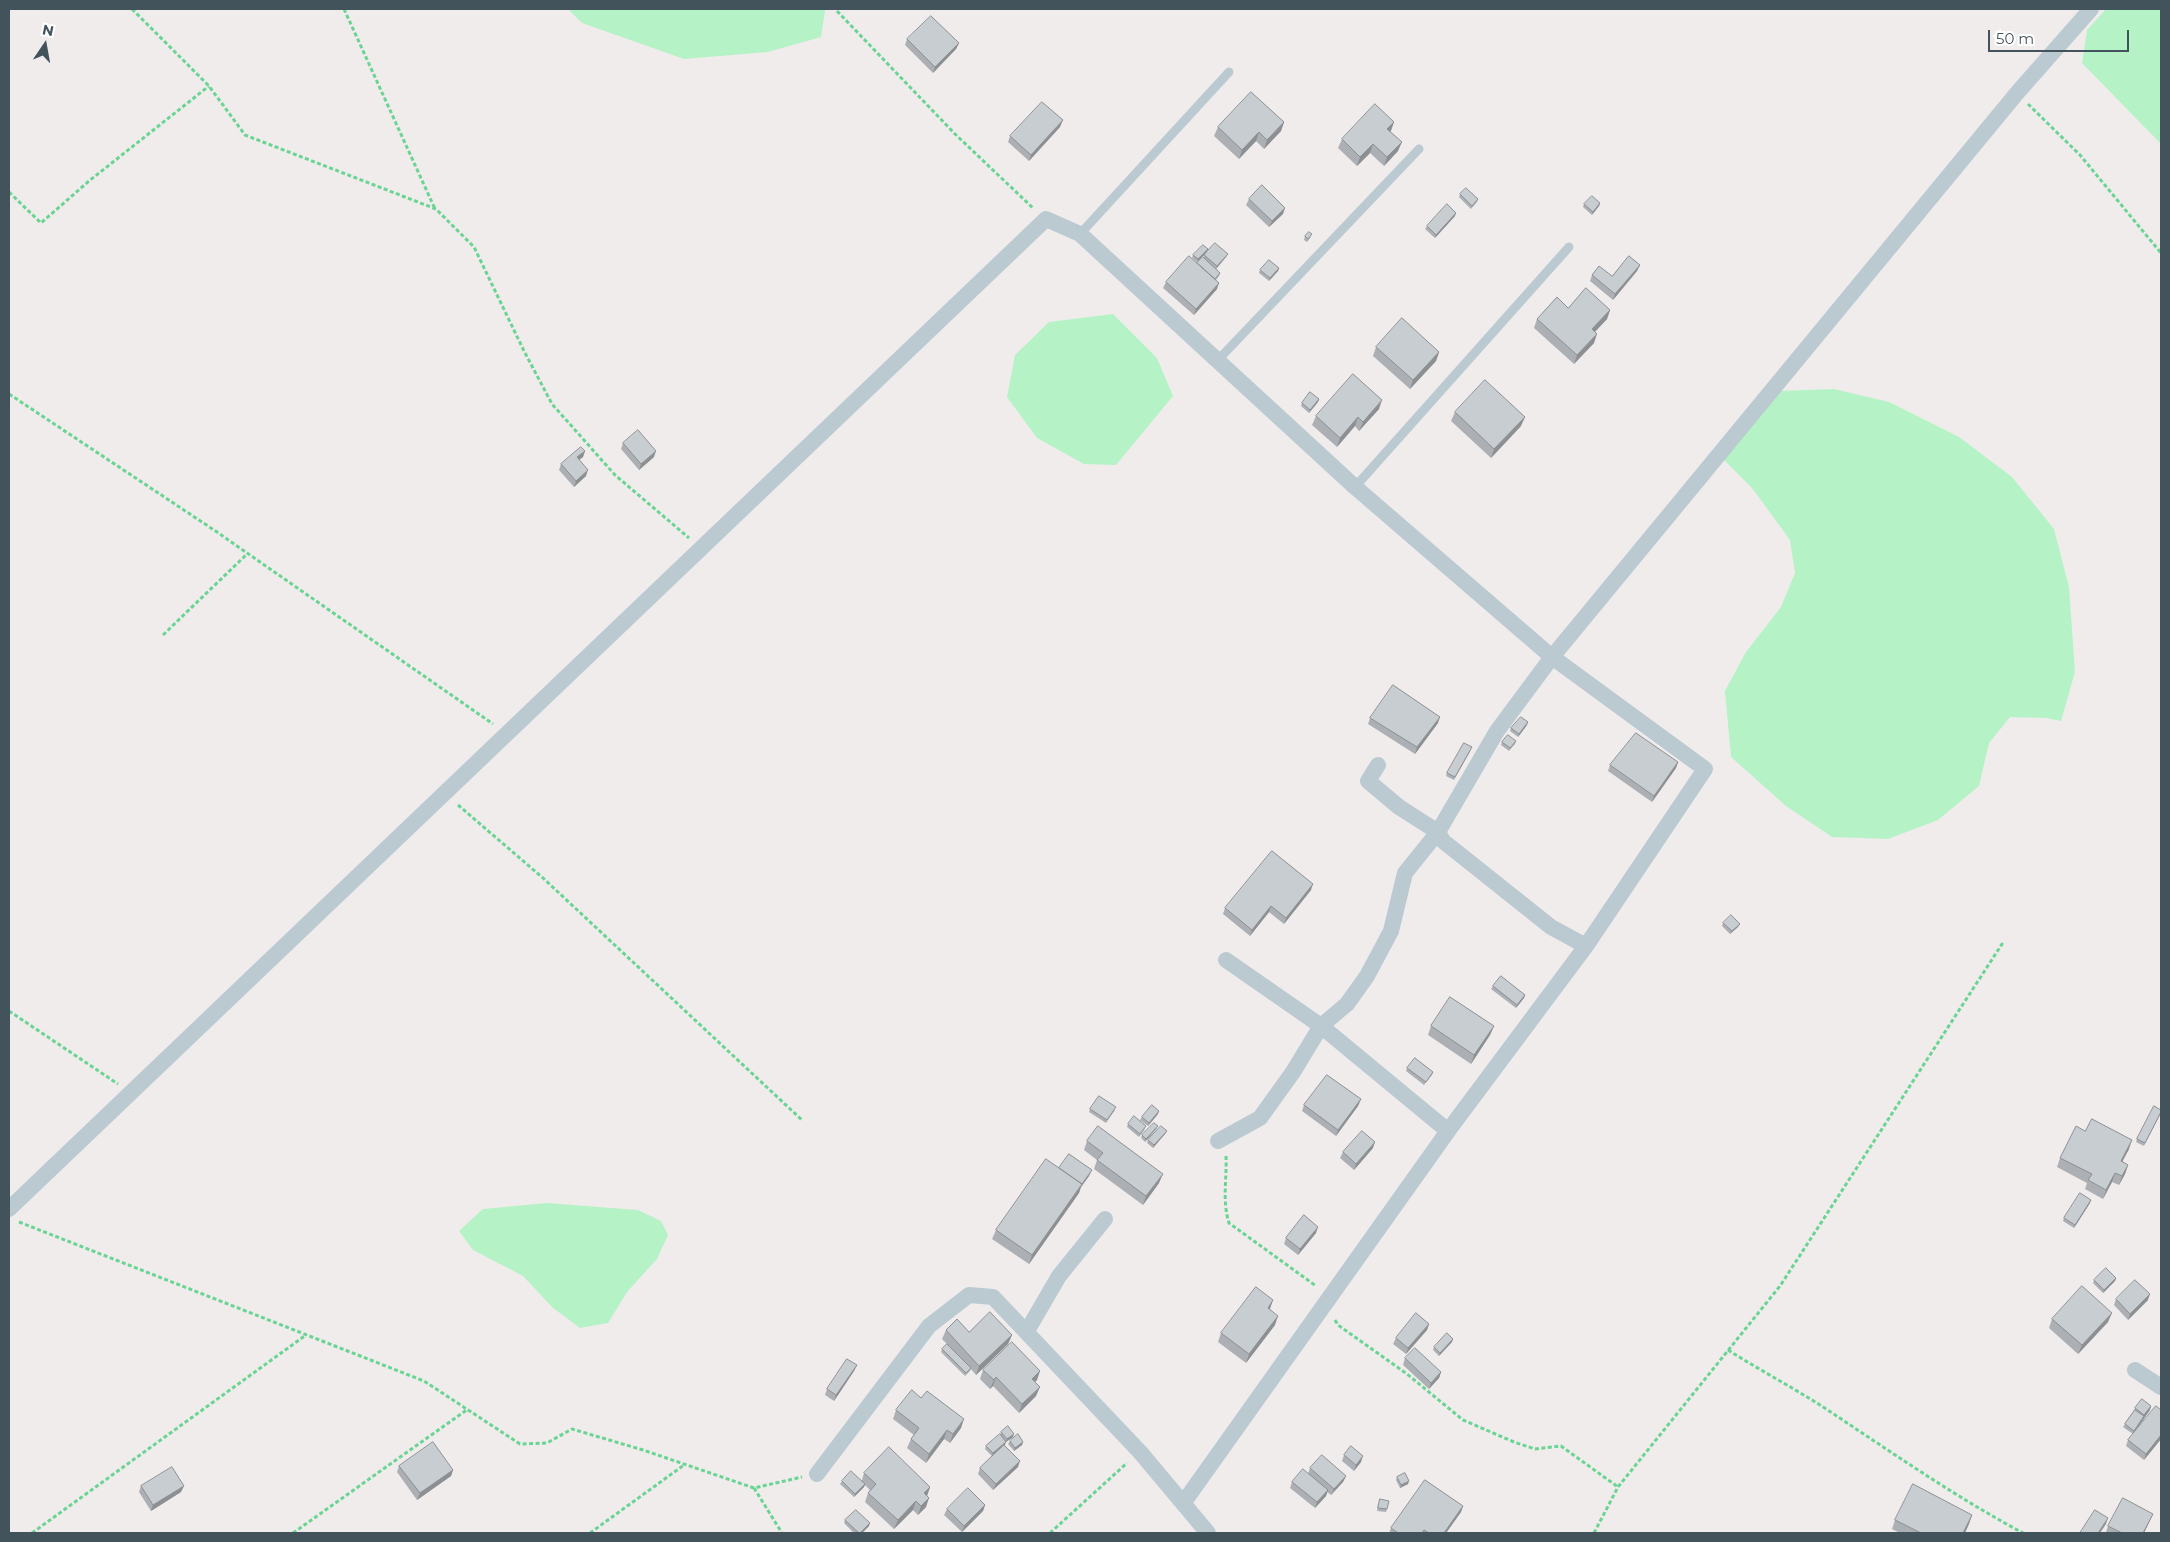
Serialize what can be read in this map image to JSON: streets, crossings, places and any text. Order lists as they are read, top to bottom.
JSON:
{
  "scale_bar": "50 m",
  "north": "top"
}
